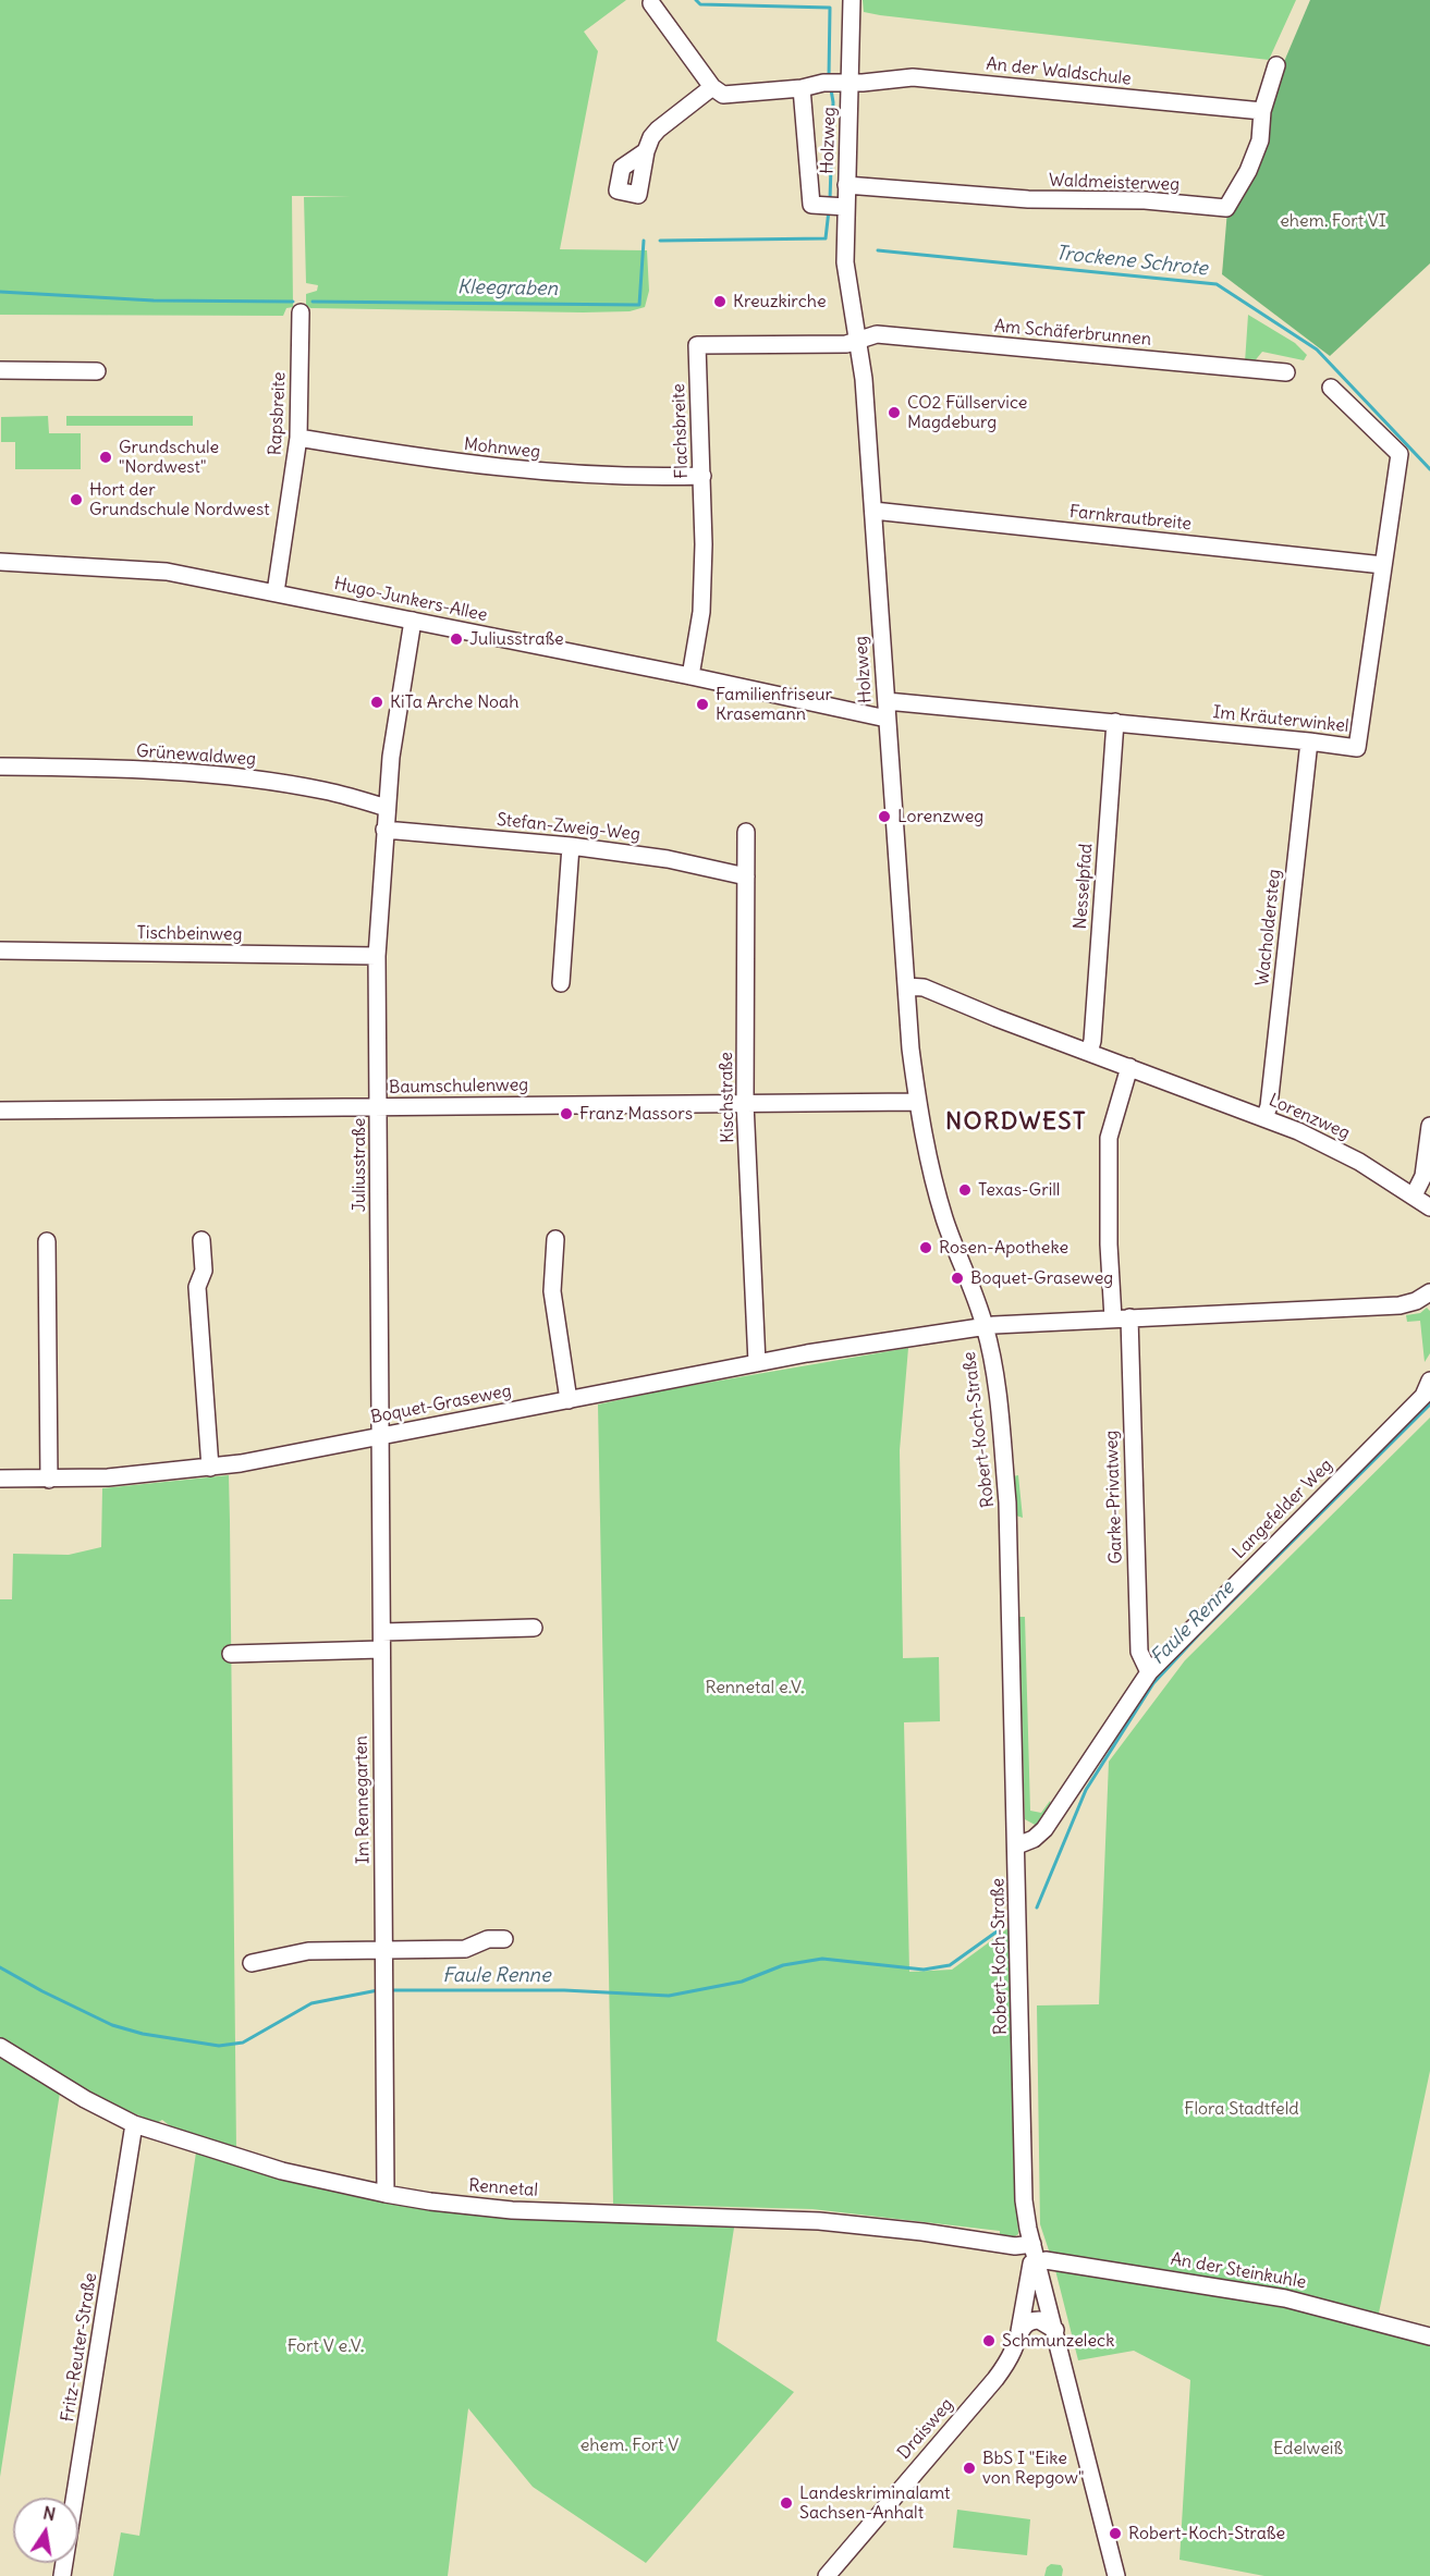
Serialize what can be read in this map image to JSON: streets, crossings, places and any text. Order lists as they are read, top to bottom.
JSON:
{
  "streets": {
    "street": [
      "An der Waldschule",
      "Holzweg",
      "Waldmeisterweg",
      "Am Schäferbrunnen",
      "Rapsbreite",
      "Flachsbreite",
      "Mohnweg",
      "Farnkrautbreite",
      "Hugo-Junkers-Allee",
      "Im Kräuterwinkel",
      "Grünewaldweg",
      "Stefan-Zweig-Weg",
      "Nesselpfad",
      "Wacholdersteg",
      "Tischbeinweg",
      "Baumschulenweg",
      "Kischstraße",
      "Lorenzweg",
      "Juliusstraße",
      "Boquet-Graseweg",
      "Robert-Koch-Straße",
      "Garke-Privatweg",
      "Langefelder Weg",
      "Im Rennegarten",
      "Rennetal",
      "An der Steinkuhle",
      "Fritz-Reuter-Straße",
      "Draisweg"
    ]
  },
  "crossings": [
    ["An der Waldschule", "Holzweg"],
    ["An der Waldschule", "Waldmeisterweg"],
    ["Holzweg", "Waldmeisterweg"],
    ["Holzweg", "Am Schäferbrunnen"],
    ["Holzweg", "Flachsbreite"],
    ["Holzweg", "Farnkrautbreite"],
    ["Holzweg", "Hugo-Junkers-Allee"],
    ["Holzweg", "Im Kräuterwinkel"],
    ["Holzweg", "Baumschulenweg"],
    ["Holzweg", "Lorenzweg"],
    ["Holzweg", "Boquet-Graseweg"],
    ["Holzweg", "Robert-Koch-Straße"],
    ["Am Schäferbrunnen", "Flachsbreite"],
    ["Rapsbreite", "Mohnweg"],
    ["Rapsbreite", "Hugo-Junkers-Allee"],
    ["Flachsbreite", "Mohnweg"],
    ["Flachsbreite", "Hugo-Junkers-Allee"],
    ["Farnkrautbreite", "Im Kräuterwinkel"],
    ["Hugo-Junkers-Allee", "Im Kräuterwinkel"],
    ["Hugo-Junkers-Allee", "Juliusstraße"],
    ["Im Kräuterwinkel", "Nesselpfad"],
    ["Im Kräuterwinkel", "Wacholdersteg"],
    ["Grünewaldweg", "Juliusstraße"],
    ["Stefan-Zweig-Weg", "Kischstraße"],
    ["Stefan-Zweig-Weg", "Juliusstraße"],
    ["Nesselpfad", "Lorenzweg"],
    ["Wacholdersteg", "Lorenzweg"],
    ["Tischbeinweg", "Juliusstraße"],
    ["Baumschulenweg", "Kischstraße"],
    ["Baumschulenweg", "Juliusstraße"],
    ["Kischstraße", "Boquet-Graseweg"],
    ["Lorenzweg", "Garke-Privatweg"],
    ["Juliusstraße", "Boquet-Graseweg"],
    ["Juliusstraße", "Im Rennegarten"],
    ["Boquet-Graseweg", "Robert-Koch-Straße"],
    ["Boquet-Graseweg", "Garke-Privatweg"],
    ["Boquet-Graseweg", "Im Rennegarten"],
    ["Robert-Koch-Straße", "Langefelder Weg"],
    ["Robert-Koch-Straße", "Rennetal"],
    ["Robert-Koch-Straße", "An der Steinkuhle"],
    ["Robert-Koch-Straße", "Draisweg"],
    ["Garke-Privatweg", "Langefelder Weg"],
    ["Im Rennegarten", "Rennetal"],
    ["Rennetal", "Fritz-Reuter-Straße"],
    ["An der Steinkuhle", "Draisweg"]
  ],
  "districts": ["NORDWEST"],
  "water": ["Trockene Schrote", "Kleegraben", "Faule Renne"],
  "parks": [
    "ehem. Fort VI",
    "Rennetal e.V.",
    "Flora Stadtfeld",
    "Fort V e.V.",
    "ehem. Fort V",
    "Edelweiß"
  ],
  "places": [
    "Kreuzkirche",
    "CO2 Füllservice Magdeburg",
    "Grundschule \"Nordwest\"",
    "Hort der Grundschule Nordwest",
    "Juliusstraße",
    "KiTa Arche Noah",
    "Familienfriseur Krasemann",
    "Lorenzweg",
    "Franz Massors",
    "Texas-Grill",
    "Rosen-Apotheke",
    "Boquet-Graseweg",
    "Schmunzeleck",
    "BbS I \"Eike von Repgow\"",
    "Landeskriminalamt Sachsen-Anhalt",
    "Robert-Koch-Straße"
  ],
  "north": "top"
}
